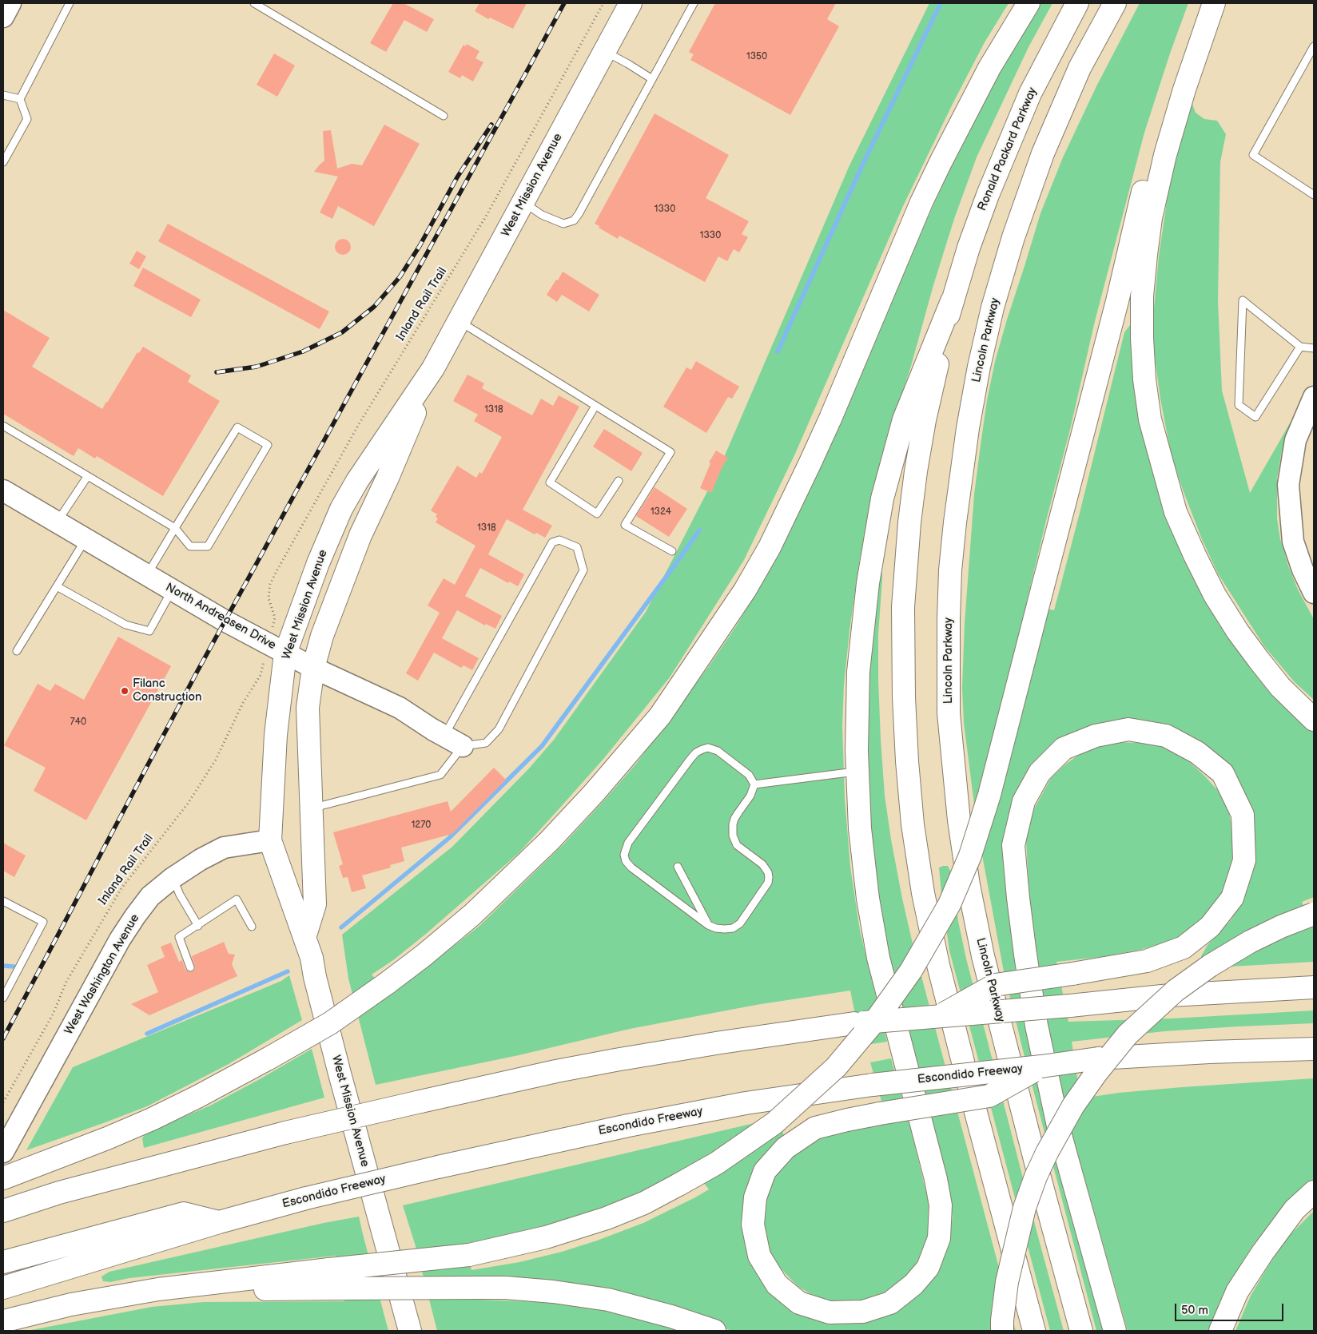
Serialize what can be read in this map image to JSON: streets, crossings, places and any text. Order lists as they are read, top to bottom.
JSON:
{
  "streets": {
    "main road": [
      "Ronald Packard Parkway",
      "West Mission Avenue",
      "Lincoln Parkway",
      "Escondido Freeway"
    ],
    "street": ["North Andreasen Drive", "West Washington Avenue"],
    "path": ["Inland Rail Trail"]
  },
  "crossings": [
    ["West Mission Avenue", "North Andreasen Drive"],
    ["West Mission Avenue", "West Washington Avenue"]
  ],
  "places": ["Filanc Construction"],
  "house_numbers": [
    "1350",
    "1330",
    "1330",
    "1318",
    "1324",
    "1318",
    "740",
    "1270"
  ],
  "scale_bar": "50 m"
}
